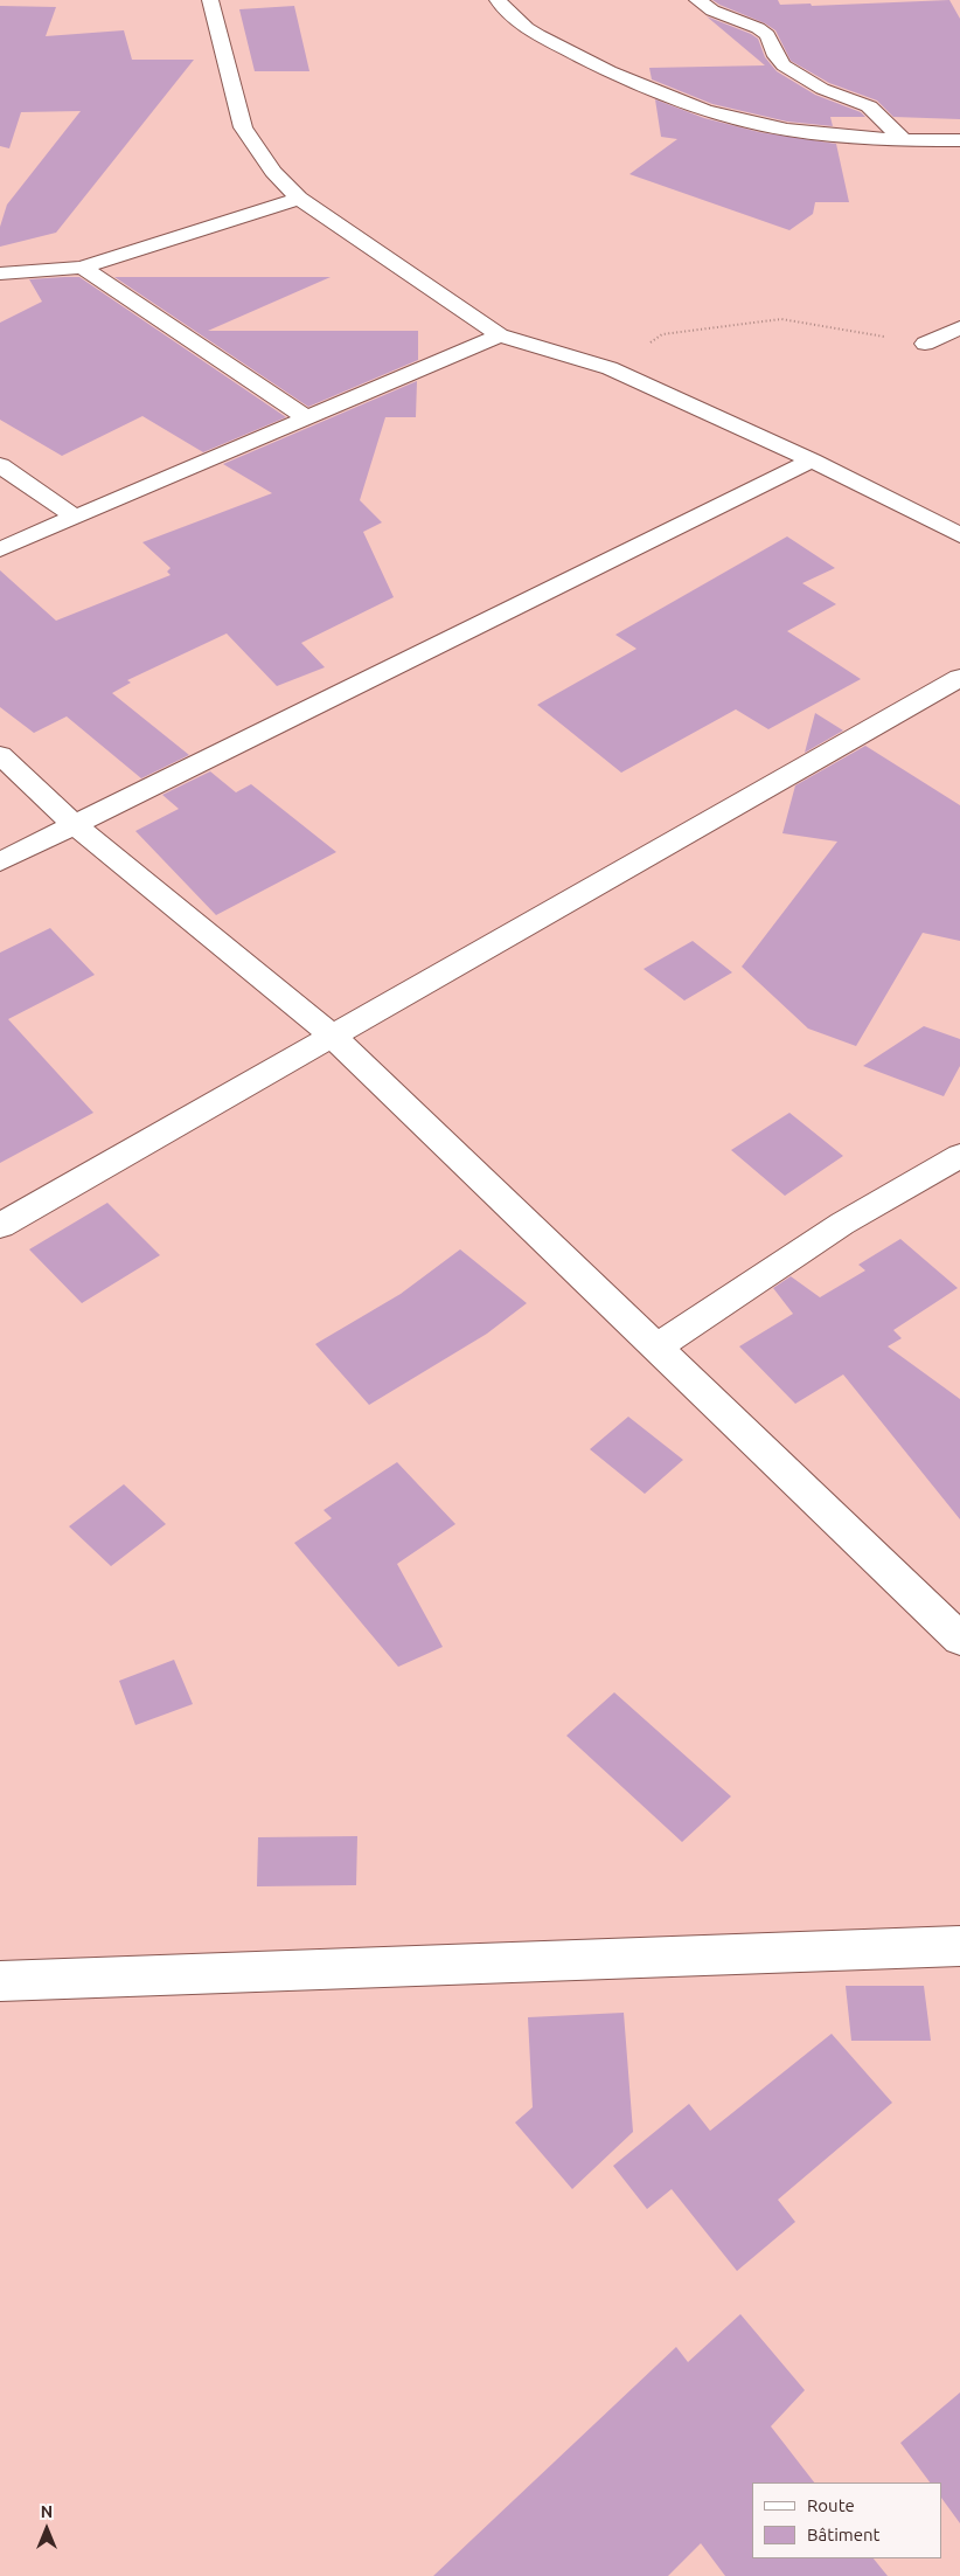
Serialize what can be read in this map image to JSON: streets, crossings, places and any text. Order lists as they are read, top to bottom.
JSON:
{
  "legend": ["Route", "Bâtiment"],
  "north": "top"
}
